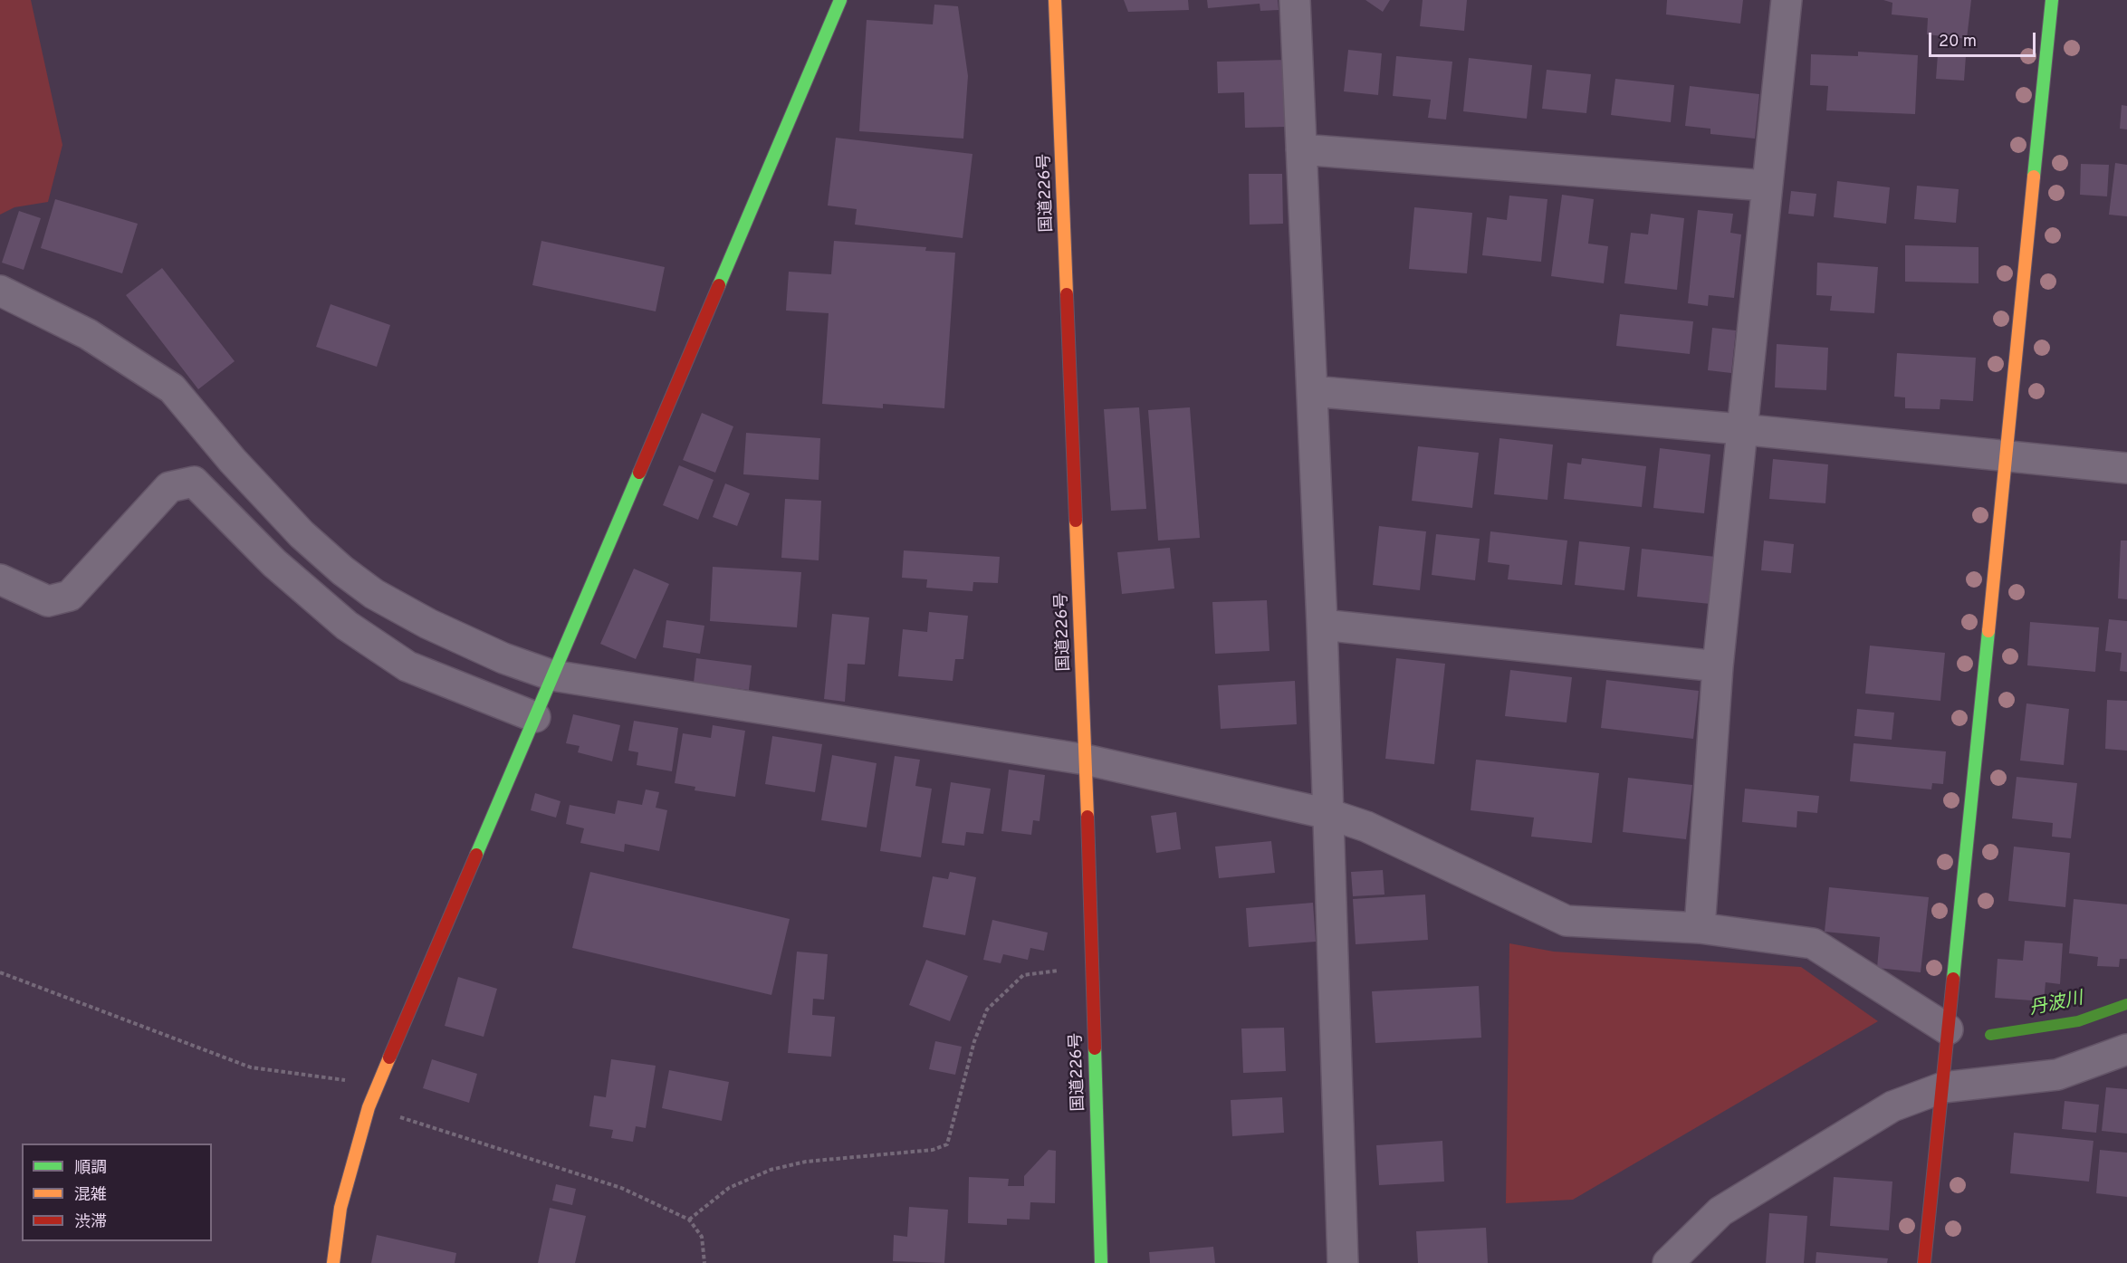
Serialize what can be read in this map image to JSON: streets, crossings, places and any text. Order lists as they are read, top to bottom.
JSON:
{
  "streets": {
    "main road": ["国道226号"]
  },
  "water": ["丹波川"],
  "legend": ["順調", "混雑", "渋滞"],
  "scale_bar": "20 m"
}
